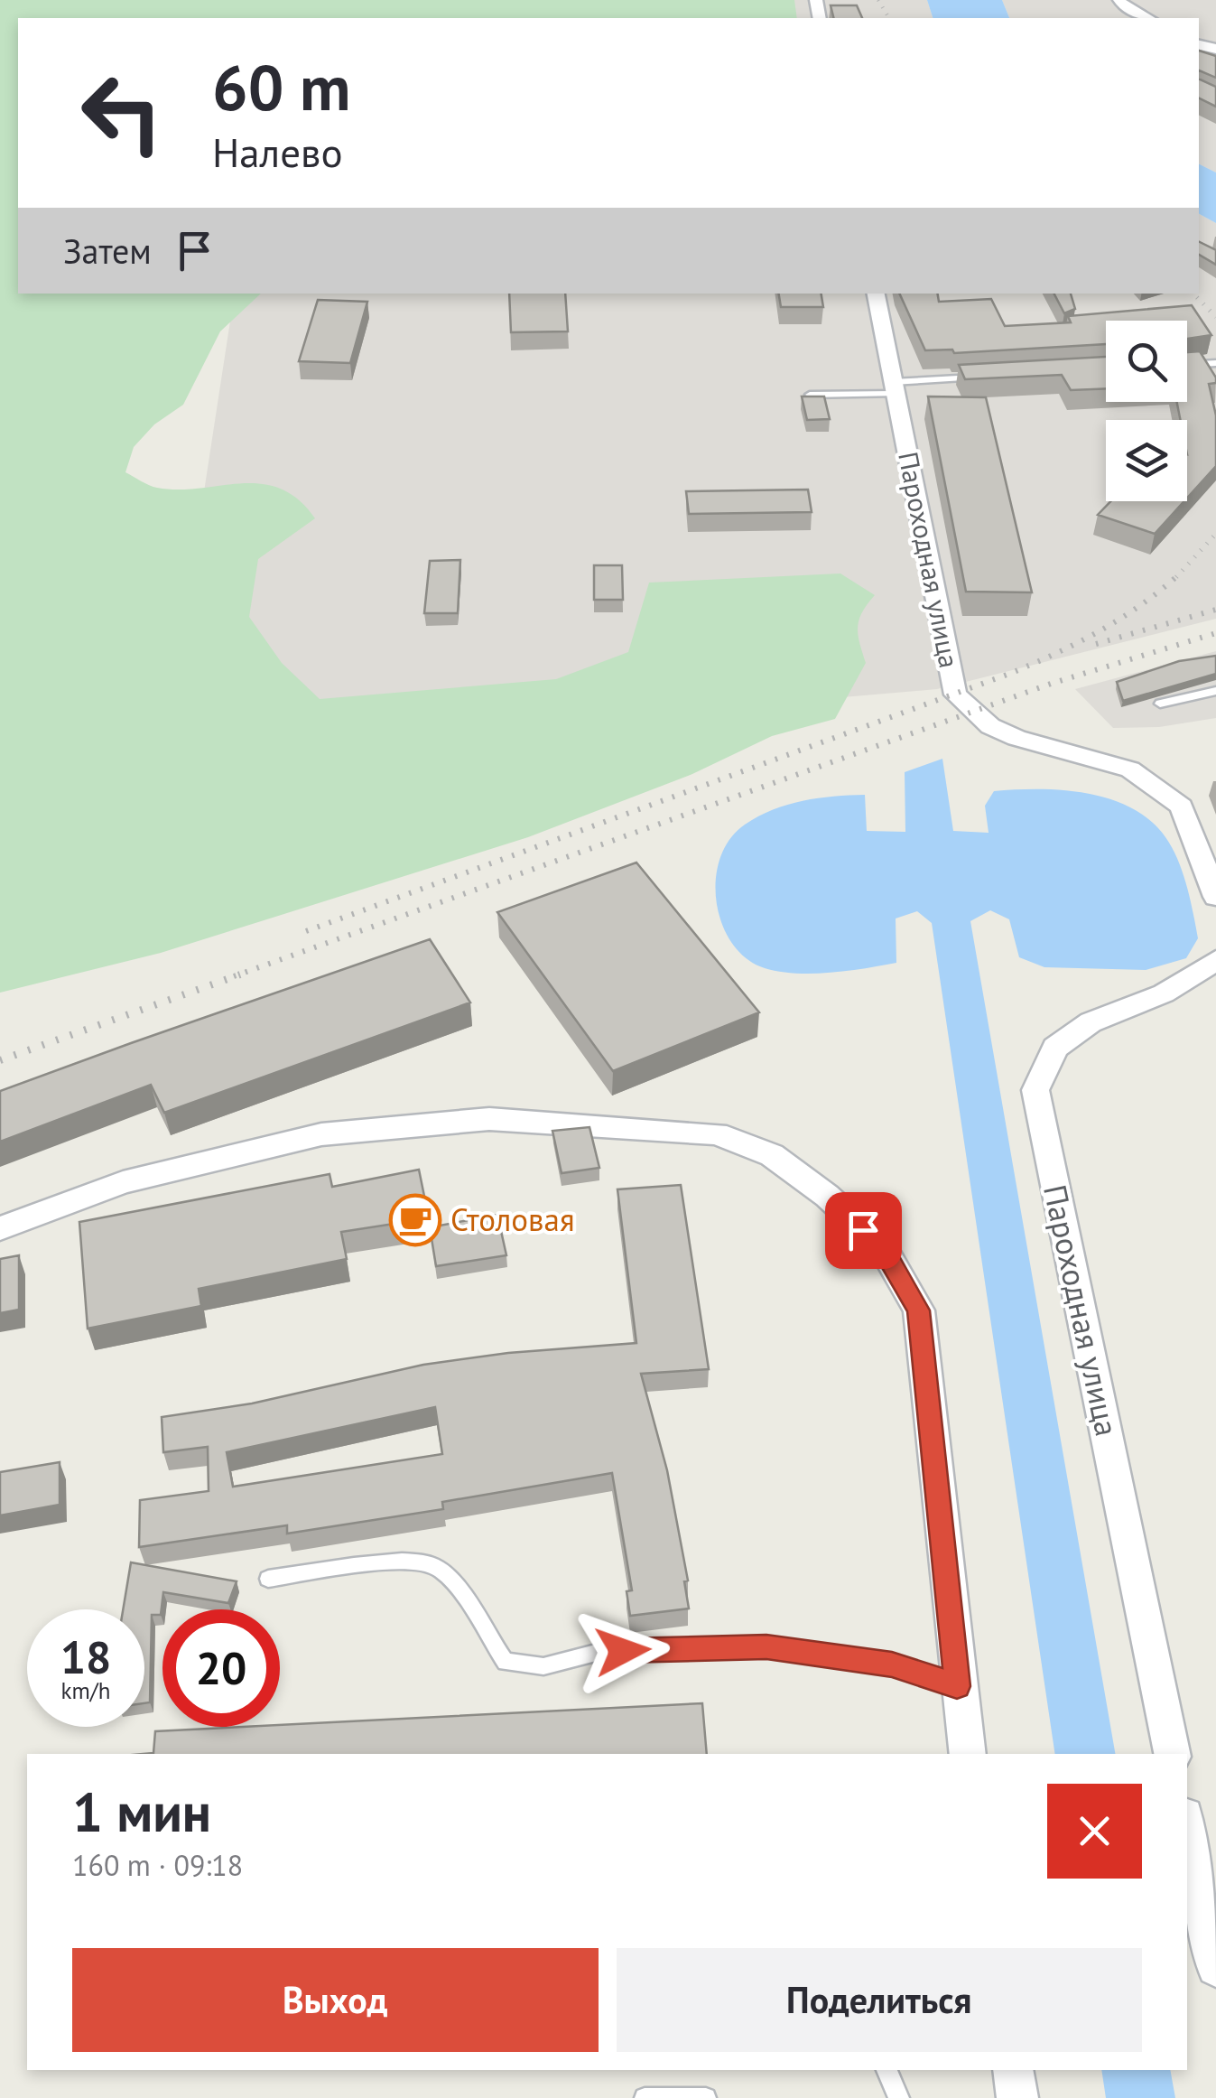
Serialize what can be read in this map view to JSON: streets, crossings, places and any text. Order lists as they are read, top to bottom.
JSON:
{
  "streets": {
    "street": ["Пароходная улица"]
  },
  "places": {
    "cafe": ["Столовая"]
  },
  "page": {
    "turn": ["60 m", "Налево"],
    "then": "Затем",
    "speed": "18 km/h",
    "limit": "20",
    "heading": ["1 мин", "160 m · 09:18"],
    "buttons": ["Выход", "Поделиться"]
  }
}
